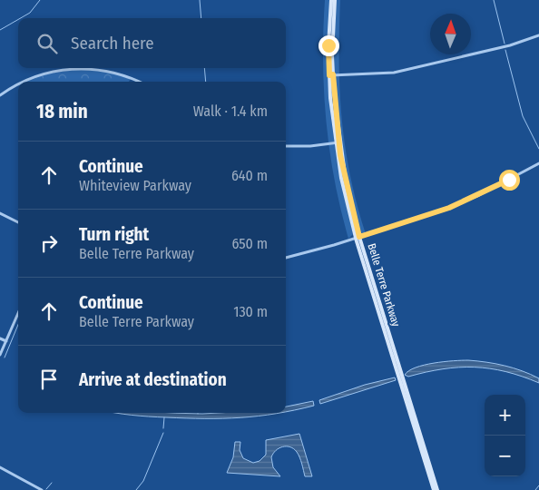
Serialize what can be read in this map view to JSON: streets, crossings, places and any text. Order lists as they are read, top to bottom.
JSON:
{
  "streets": {
    "main road": ["Belle Terre Parkway"]
  },
  "north": "top",
  "page": {
    "search": "Search here",
    "heading": ["18 min", "Walk · 1.4 km"],
    "list": [
      ["Continue", "Whiteview Parkway", "640 m"],
      ["Turn right", "Belle Terre Parkway", "650 m"],
      ["Continue", "Belle Terre Parkway", "130 m"],
      "Arrive at destination"
    ],
    "map_buttons": ["+", "−"]
  }
}
